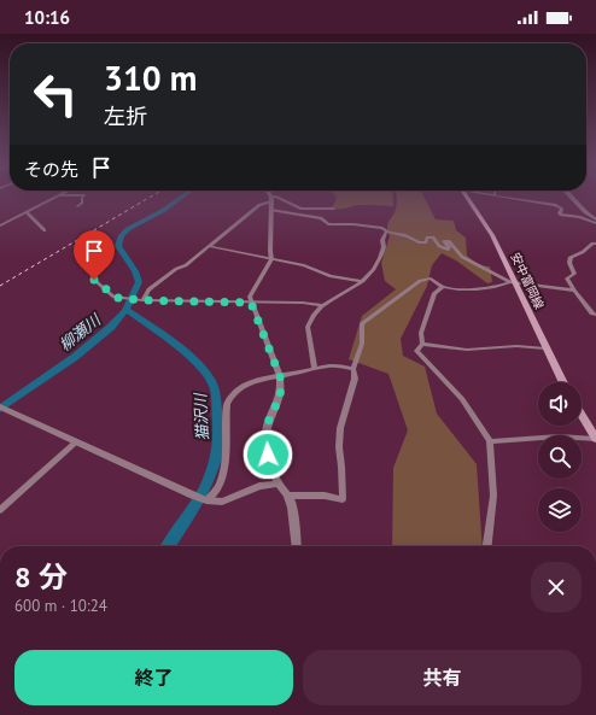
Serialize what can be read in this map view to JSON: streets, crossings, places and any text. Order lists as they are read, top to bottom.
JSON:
{
  "streets": {
    "main road": ["安中富岡線"]
  },
  "water": ["柳瀬川", "猫沢川"],
  "page": {
    "status": "10:16",
    "turn": ["310 m", "左折"],
    "then": "その先",
    "heading": ["8 分", "600 m · 10:24"],
    "buttons": ["終了", "共有"]
  }
}
